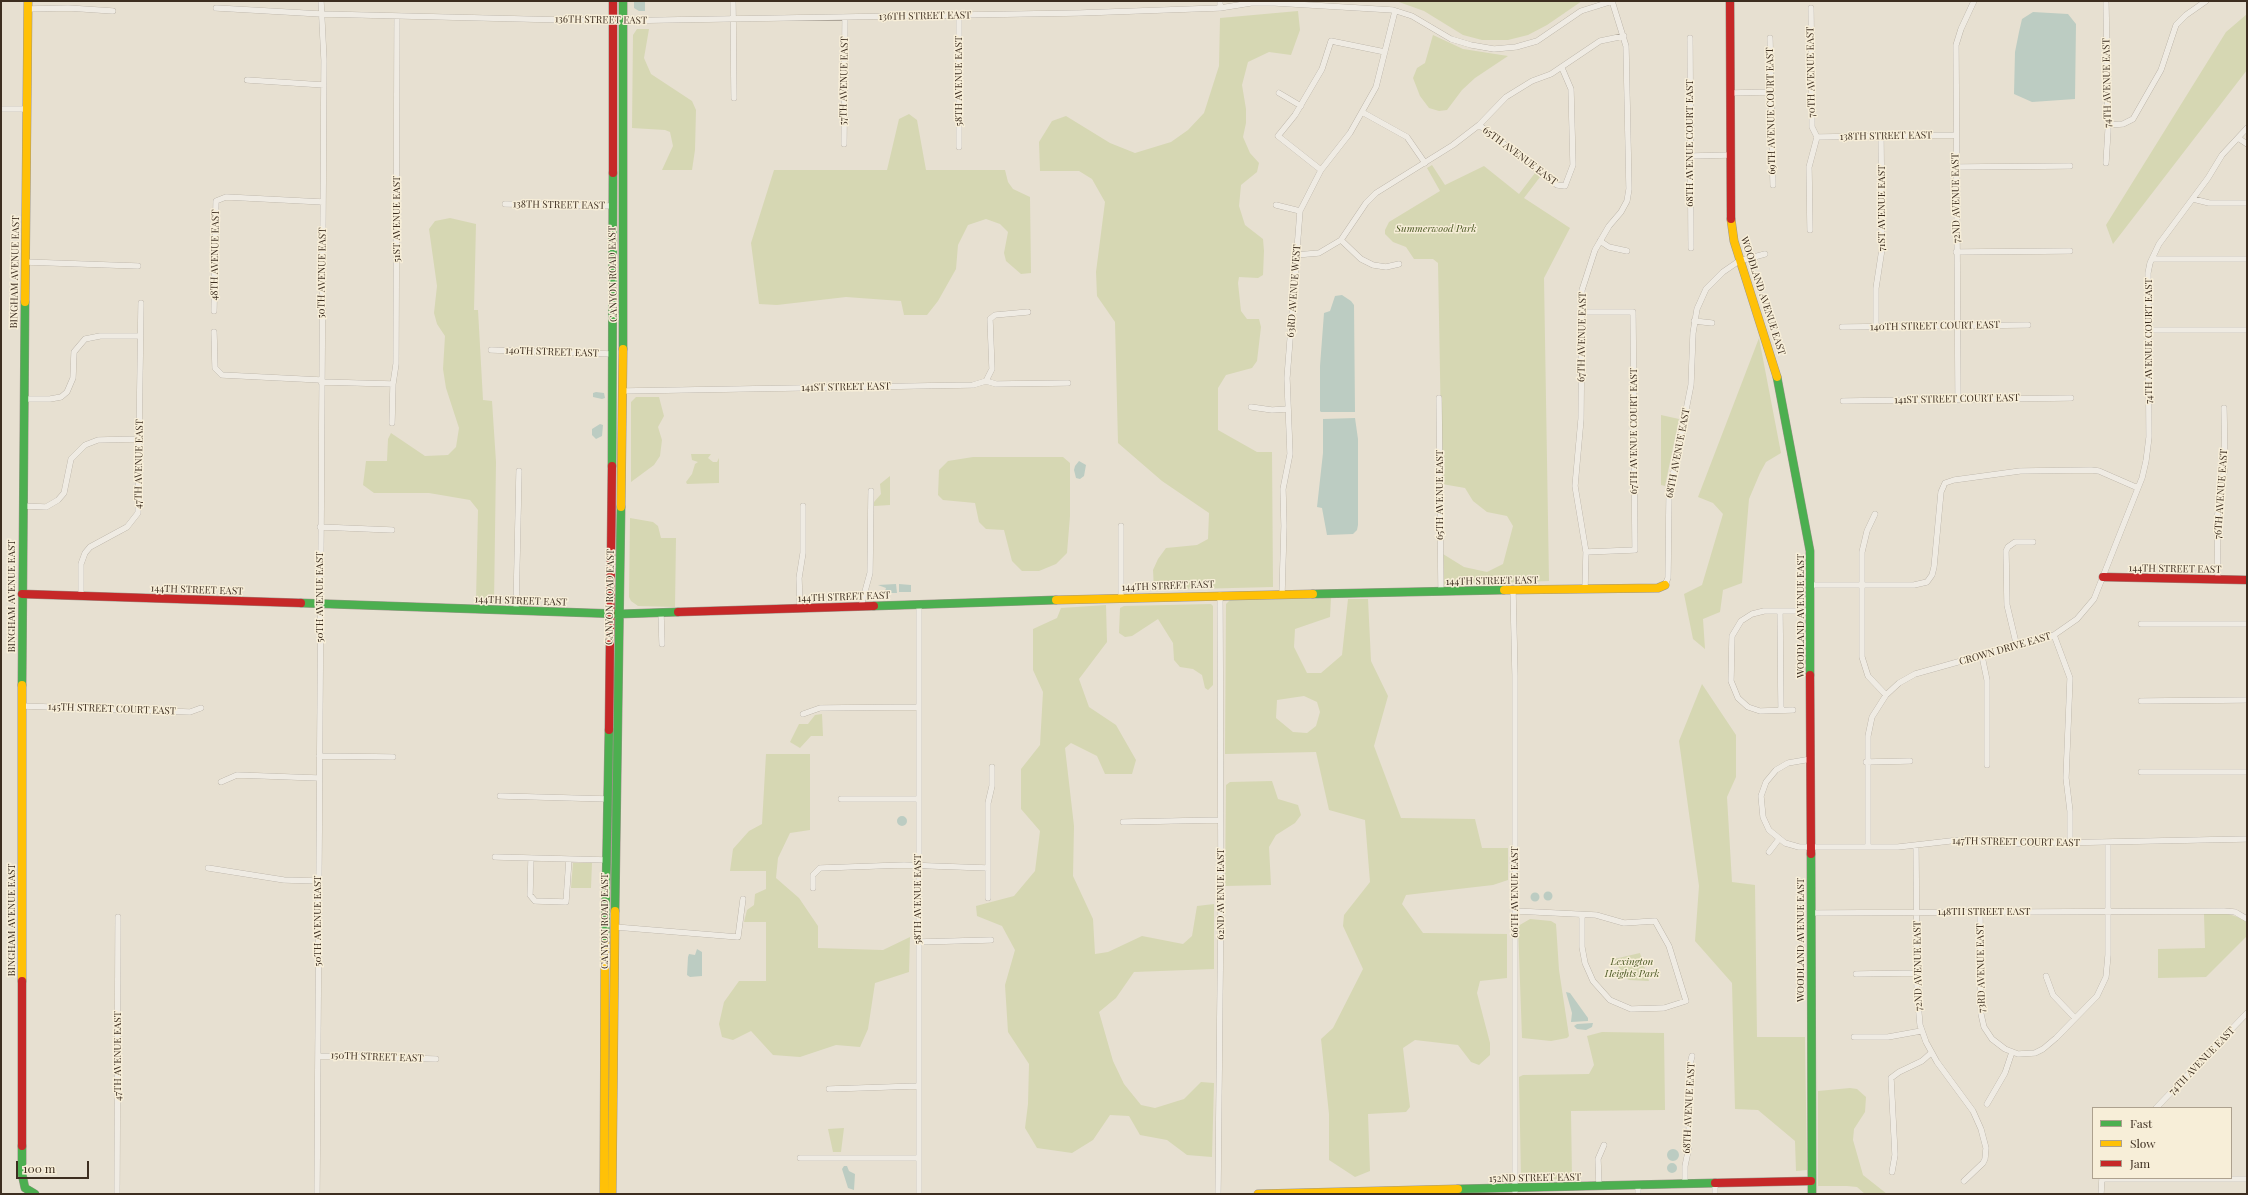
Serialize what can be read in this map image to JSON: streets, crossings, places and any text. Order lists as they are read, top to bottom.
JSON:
{
  "streets": {
    "street": [
      "136TH STREET EAST",
      "70TH AVENUE EAST",
      "57TH AVENUE EAST",
      "58TH AVENUE EAST",
      "74TH AVENUE EAST",
      "69TH AVENUE COURT EAST",
      "138TH STREET EAST",
      "68TH AVENUE COURT EAST",
      "65TH AVENUE EAST",
      "72ND AVENUE EAST",
      "71ST AVENUE EAST",
      "51ST AVENUE EAST",
      "48TH AVENUE EAST",
      "BINGHAM AVENUE EAST",
      "50TH AVENUE EAST",
      "CANYON ROAD EAST",
      "63RD AVENUE WEST",
      "WOODLAND AVENUE EAST",
      "140TH STREET COURT EAST",
      "67TH AVENUE EAST",
      "74TH AVENUE COURT EAST",
      "140TH STREET EAST",
      "141ST STREET EAST",
      "141ST STREET COURT EAST",
      "67TH AVENUE COURT EAST",
      "68TH AVENUE EAST",
      "47TH AVENUE EAST",
      "76TH AVENUE EAST",
      "144TH STREET EAST",
      "CROWN DRIVE EAST",
      "145TH STREET COURT EAST",
      "147TH STREET COURT EAST",
      "66TH AVENUE EAST",
      "62ND AVENUE EAST",
      "148TH STREET EAST",
      "73RD AVENUE EAST",
      "150TH STREET EAST",
      "152ND STREET EAST"
    ]
  },
  "crossings": [
    ["136TH STREET EAST", "57TH AVENUE EAST"],
    ["136TH STREET EAST", "58TH AVENUE EAST"],
    ["136TH STREET EAST", "51ST AVENUE EAST"],
    ["136TH STREET EAST", "50TH AVENUE EAST"],
    ["136TH STREET EAST", "CANYON ROAD EAST"],
    ["136TH STREET EAST", "63RD AVENUE WEST"],
    ["136TH STREET EAST", "67TH AVENUE EAST"],
    ["70TH AVENUE EAST", "138TH STREET EAST"],
    ["58TH AVENUE EAST", "144TH STREET EAST"],
    ["138TH STREET EAST", "72ND AVENUE EAST"],
    ["138TH STREET EAST", "71ST AVENUE EAST"],
    ["138TH STREET EAST", "CANYON ROAD EAST"],
    ["65TH AVENUE EAST", "144TH STREET EAST"],
    ["72ND AVENUE EAST", "140TH STREET COURT EAST"],
    ["72ND AVENUE EAST", "141ST STREET COURT EAST"],
    ["72ND AVENUE EAST", "147TH STREET COURT EAST"],
    ["72ND AVENUE EAST", "148TH STREET EAST"],
    ["71ST AVENUE EAST", "140TH STREET COURT EAST"],
    ["48TH AVENUE EAST", "50TH AVENUE EAST"],
    ["BINGHAM AVENUE EAST", "144TH STREET EAST"],
    ["BINGHAM AVENUE EAST", "145TH STREET COURT EAST"],
    ["50TH AVENUE EAST", "144TH STREET EAST"],
    ["50TH AVENUE EAST", "150TH STREET EAST"],
    ["CANYON ROAD EAST", "140TH STREET EAST"],
    ["CANYON ROAD EAST", "141ST STREET EAST"],
    ["CANYON ROAD EAST", "144TH STREET EAST"],
    ["63RD AVENUE WEST", "144TH STREET EAST"],
    ["WOODLAND AVENUE EAST", "68TH AVENUE EAST"],
    ["WOODLAND AVENUE EAST", "147TH STREET COURT EAST"],
    ["WOODLAND AVENUE EAST", "148TH STREET EAST"],
    ["WOODLAND AVENUE EAST", "152ND STREET EAST"],
    ["67TH AVENUE EAST", "67TH AVENUE COURT EAST"],
    ["67TH AVENUE EAST", "144TH STREET EAST"],
    ["74TH AVENUE COURT EAST", "144TH STREET EAST"],
    ["74TH AVENUE COURT EAST", "CROWN DRIVE EAST"],
    ["68TH AVENUE EAST", "144TH STREET EAST"],
    ["68TH AVENUE EAST", "152ND STREET EAST"],
    ["47TH AVENUE EAST", "144TH STREET EAST"],
    ["76TH AVENUE EAST", "144TH STREET EAST"],
    ["144TH STREET EAST", "CROWN DRIVE EAST"],
    ["144TH STREET EAST", "66TH AVENUE EAST"],
    ["144TH STREET EAST", "62ND AVENUE EAST"],
    ["CROWN DRIVE EAST", "147TH STREET COURT EAST"],
    ["66TH AVENUE EAST", "152ND STREET EAST"],
    ["148TH STREET EAST", "73RD AVENUE EAST"]
  ],
  "parks": ["Summerwood Park", "Lexington Heights Park"],
  "legend": ["Fast", "Slow", "Jam"],
  "scale_bar": "100 m"
}
